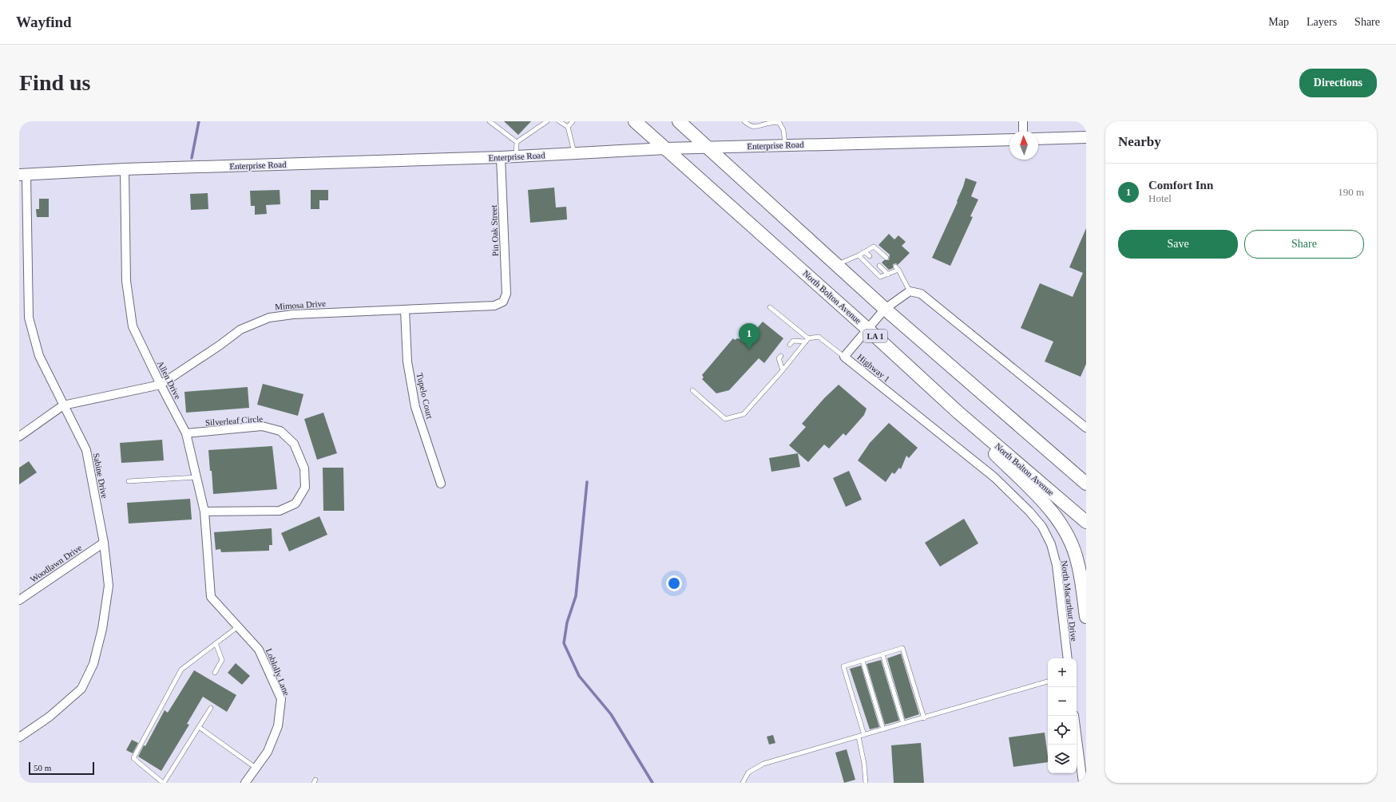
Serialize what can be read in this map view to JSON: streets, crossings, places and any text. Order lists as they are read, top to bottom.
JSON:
{
  "streets": {
    "main road": ["North Bolton Avenue", "LA 1"],
    "street": [
      "Enterprise Road",
      "Pin Oak Street",
      "Mimosa Drive",
      "Highway 1",
      "Allen Drive",
      "Tupelo Court",
      "Silverleaf Circle",
      "Sabine Drive",
      "Woodlawn Drive",
      "North Macarthur Drive",
      "Loblolly Lane"
    ]
  },
  "crossings": [
    ["Enterprise Road", "Pin Oak Street"],
    ["Enterprise Road", "North Bolton Avenue"],
    ["Enterprise Road", "Allen Drive"],
    ["Enterprise Road", "Sabine Drive"],
    ["Pin Oak Street", "Mimosa Drive"],
    ["North Bolton Avenue", "Highway 1"],
    ["Mimosa Drive", "Allen Drive"],
    ["Mimosa Drive", "Tupelo Court"],
    ["Mimosa Drive", "Sabine Drive"],
    ["Highway 1", "North Macarthur Drive"],
    ["Allen Drive", "Silverleaf Circle"],
    ["Allen Drive", "Loblolly Lane"],
    ["Sabine Drive", "Woodlawn Drive"]
  ],
  "scale_bar": "50 m",
  "north": "top",
  "page": {
    "header": "Wayfind",
    "nav": ["Map", "Layers", "Share"],
    "buttons": [
      "Directions",
      ["Save", "Share"]
    ],
    "title": "Find us",
    "heading": "Nearby",
    "list": [
      {
        "mark": "1",
        "name": "Comfort Inn",
        "note": "Hotel",
        "value": "190 m"
      }
    ],
    "pins": "1",
    "map_buttons": ["+", "−"],
    "scale": "50 m"
  }
}
